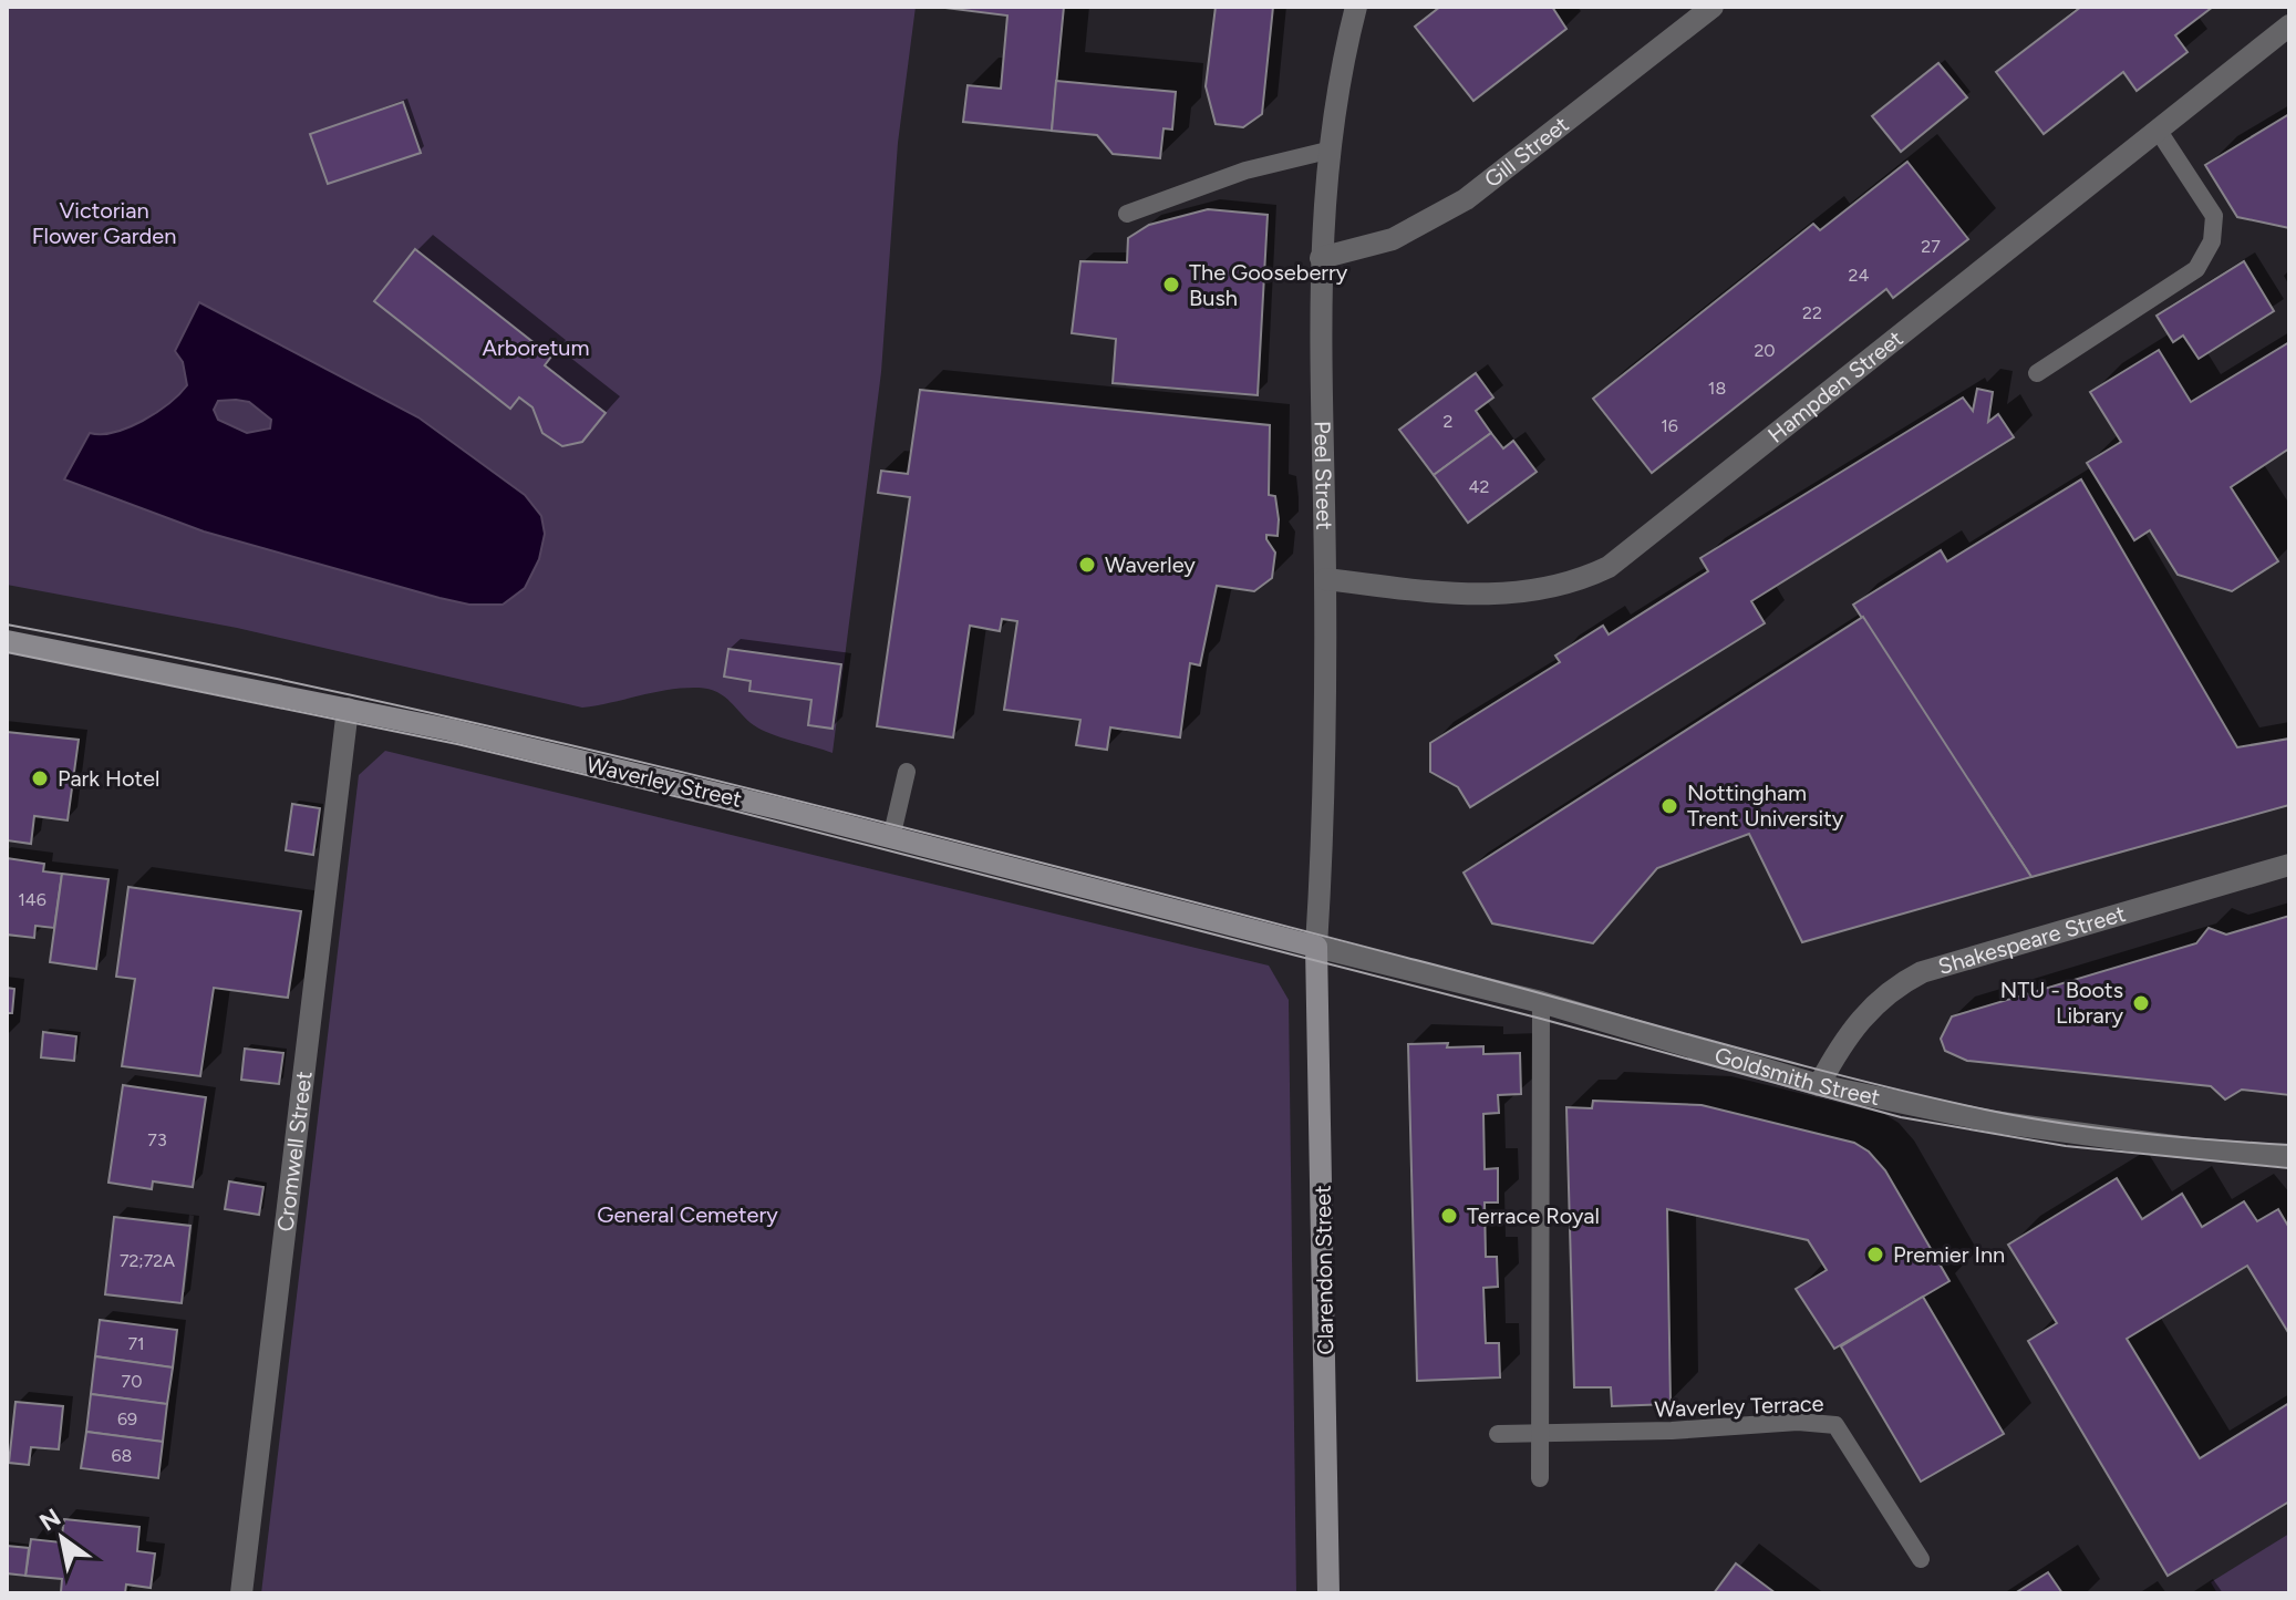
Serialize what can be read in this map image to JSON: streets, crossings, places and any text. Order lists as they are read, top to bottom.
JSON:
{
  "streets": {
    "street": [
      "Gill Street",
      "Hampden Street",
      "Peel Street",
      "Waverley Street",
      "Shakespeare Street",
      "Goldsmith Street",
      "Cromwell Street",
      "Clarendon Street"
    ],
    "lane": ["Waverley Terrace"]
  },
  "crossings": [
    ["Gill Street", "Peel Street"],
    ["Hampden Street", "Peel Street"],
    ["Peel Street", "Waverley Street"],
    ["Peel Street", "Goldsmith Street"],
    ["Peel Street", "Clarendon Street"],
    ["Waverley Street", "Goldsmith Street"],
    ["Waverley Street", "Cromwell Street"],
    ["Waverley Street", "Clarendon Street"],
    ["Shakespeare Street", "Goldsmith Street"],
    ["Goldsmith Street", "Clarendon Street"]
  ],
  "parks": ["Victorian Flower Garden", "Arboretum", "General Cemetery"],
  "places": [
    "The Gooseberry Bush",
    "Waverley",
    "Park Hotel",
    "Nottingham Trent University",
    "NTU - Boots Library",
    "Terrace Royal",
    "Premier Inn"
  ],
  "house_numbers": [
    "27",
    "24",
    "22",
    "20",
    "18",
    "2",
    "16",
    "42",
    "146",
    "73",
    "72;72A",
    "71",
    "70",
    "69",
    "68"
  ],
  "north": "top left"
}
